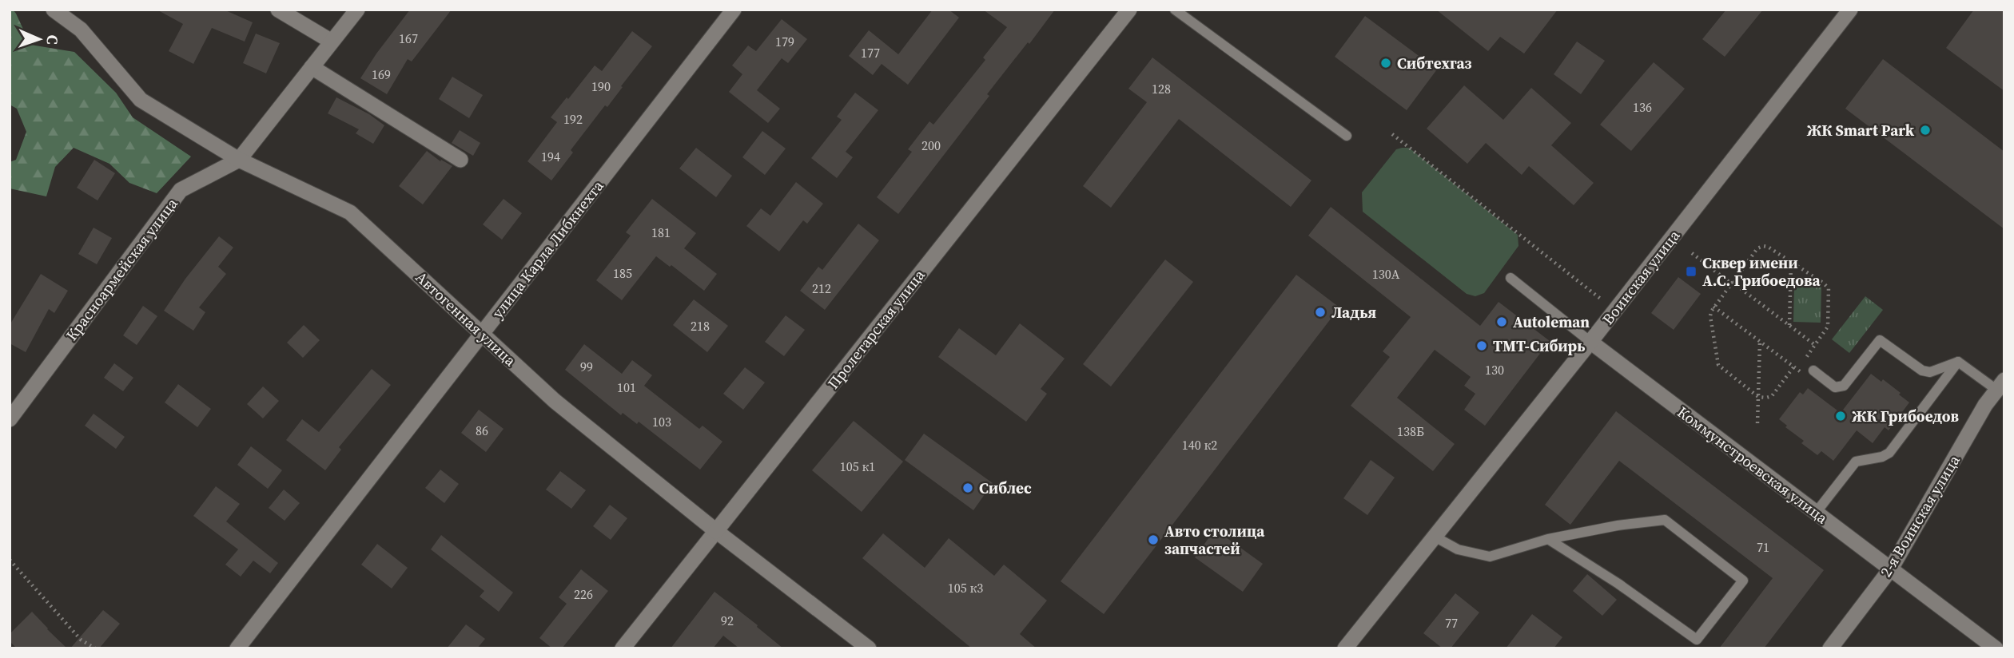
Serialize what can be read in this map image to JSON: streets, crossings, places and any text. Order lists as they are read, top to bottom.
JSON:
{
  "streets": {
    "street": [
      "улица Карла Либкнехта",
      "Красноармейская улица",
      "Воинская улица",
      "Автогенная улица",
      "Пролетарская улица",
      "Коммунстроевская улица",
      "2-я Воинская улица"
    ]
  },
  "crossings": [
    ["улица Карла Либкнехта", "Автогенная улица"],
    ["Красноармейская улица", "Автогенная улица"],
    ["Воинская улица", "Коммунстроевская улица"],
    ["Автогенная улица", "Пролетарская улица"],
    ["Коммунстроевская улица", "2-я Воинская улица"]
  ],
  "places": {
    "other": [
      "Сибтехгаз",
      "ЖК Smart Park",
      "Ладья",
      "Autoleman",
      "ТМТ-Сибирь",
      "ЖК Грибоедов",
      "Сиблес",
      "Авто столица запчастей"
    ],
    "transit": ["Сквер имени А.С. Грибоедова"]
  },
  "house_numbers": [
    "167",
    "179",
    "177",
    "169",
    "190",
    "128",
    "136",
    "192",
    "200",
    "194",
    "181",
    "185",
    "130А",
    "212",
    "218",
    "99",
    "130",
    "101",
    "103",
    "86",
    "138Б",
    "140 к2",
    "105 к1",
    "71",
    "105 к3",
    "226",
    "92",
    "77"
  ],
  "north": "right"
}
